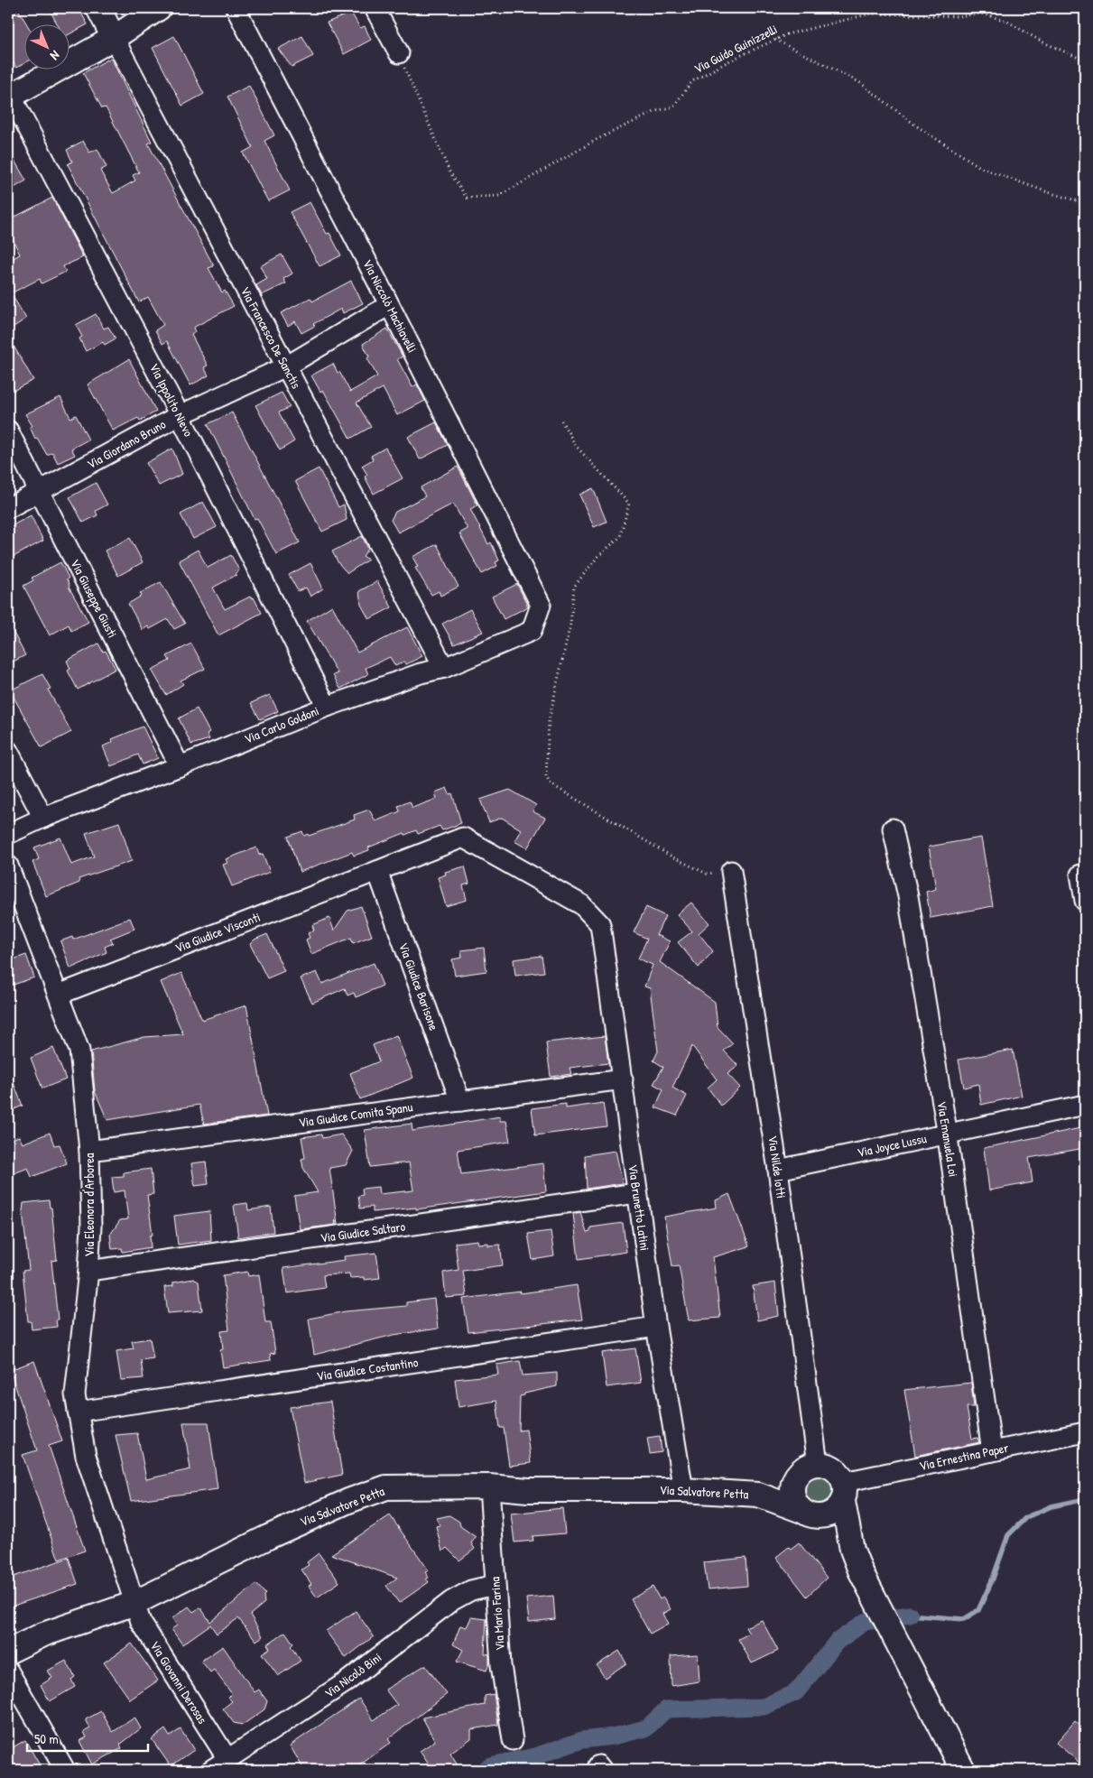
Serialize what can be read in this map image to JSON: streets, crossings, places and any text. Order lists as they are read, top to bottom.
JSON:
{
  "streets": {
    "street": [
      "Via Niccolò Machiavelli",
      "Via Francesco De Sanctis",
      "Via Ippolito Nievo",
      "Via Giordano Bruno",
      "Via Giuseppe Giusti",
      "Via Carlo Goldoni",
      "Via Giudice Visconti",
      "Via Giudice Barisone",
      "Via Giudice Comita Spanu",
      "Via Emanuela Loi",
      "Via Joyce Lussu",
      "Via Nilde Iotti",
      "Via Eleonora d'Arborea",
      "Via Brunetto Latini",
      "Via Giudice Saltaro",
      "Via Giudice Costantino",
      "Via Ernestina Paper",
      "Via Salvatore Petta",
      "Via Mario Farina",
      "Via Nicolò Bini",
      "Via Giovanni Derosas"
    ],
    "path": ["Via Guido Guinizzelli"]
  },
  "crossings": [
    ["Via Niccolò Machiavelli", "Via Giordano Bruno"],
    ["Via Niccolò Machiavelli", "Via Carlo Goldoni"],
    ["Via Francesco De Sanctis", "Via Giordano Bruno"],
    ["Via Francesco De Sanctis", "Via Carlo Goldoni"],
    ["Via Ippolito Nievo", "Via Giordano Bruno"],
    ["Via Ippolito Nievo", "Via Carlo Goldoni"],
    ["Via Giordano Bruno", "Via Giuseppe Giusti"],
    ["Via Giuseppe Giusti", "Via Carlo Goldoni"],
    ["Via Giudice Visconti", "Via Giudice Barisone"],
    ["Via Giudice Visconti", "Via Eleonora d'Arborea"],
    ["Via Giudice Visconti", "Via Brunetto Latini"],
    ["Via Giudice Barisone", "Via Giudice Comita Spanu"],
    ["Via Giudice Comita Spanu", "Via Eleonora d'Arborea"],
    ["Via Giudice Comita Spanu", "Via Brunetto Latini"],
    ["Via Emanuela Loi", "Via Joyce Lussu"],
    ["Via Emanuela Loi", "Via Ernestina Paper"],
    ["Via Joyce Lussu", "Via Nilde Iotti"],
    ["Via Nilde Iotti", "Via Ernestina Paper"],
    ["Via Nilde Iotti", "Via Salvatore Petta"],
    ["Via Eleonora d'Arborea", "Via Giudice Saltaro"],
    ["Via Eleonora d'Arborea", "Via Giudice Costantino"],
    ["Via Eleonora d'Arborea", "Via Salvatore Petta"],
    ["Via Eleonora d'Arborea", "Via Giovanni Derosas"],
    ["Via Brunetto Latini", "Via Giudice Saltaro"],
    ["Via Brunetto Latini", "Via Giudice Costantino"],
    ["Via Brunetto Latini", "Via Salvatore Petta"],
    ["Via Ernestina Paper", "Via Salvatore Petta"],
    ["Via Salvatore Petta", "Via Mario Farina"],
    ["Via Salvatore Petta", "Via Giovanni Derosas"],
    ["Via Mario Farina", "Via Nicolò Bini"],
    ["Via Nicolò Bini", "Via Giovanni Derosas"]
  ],
  "scale_bar": "50 m",
  "north": "bottom right"
}
